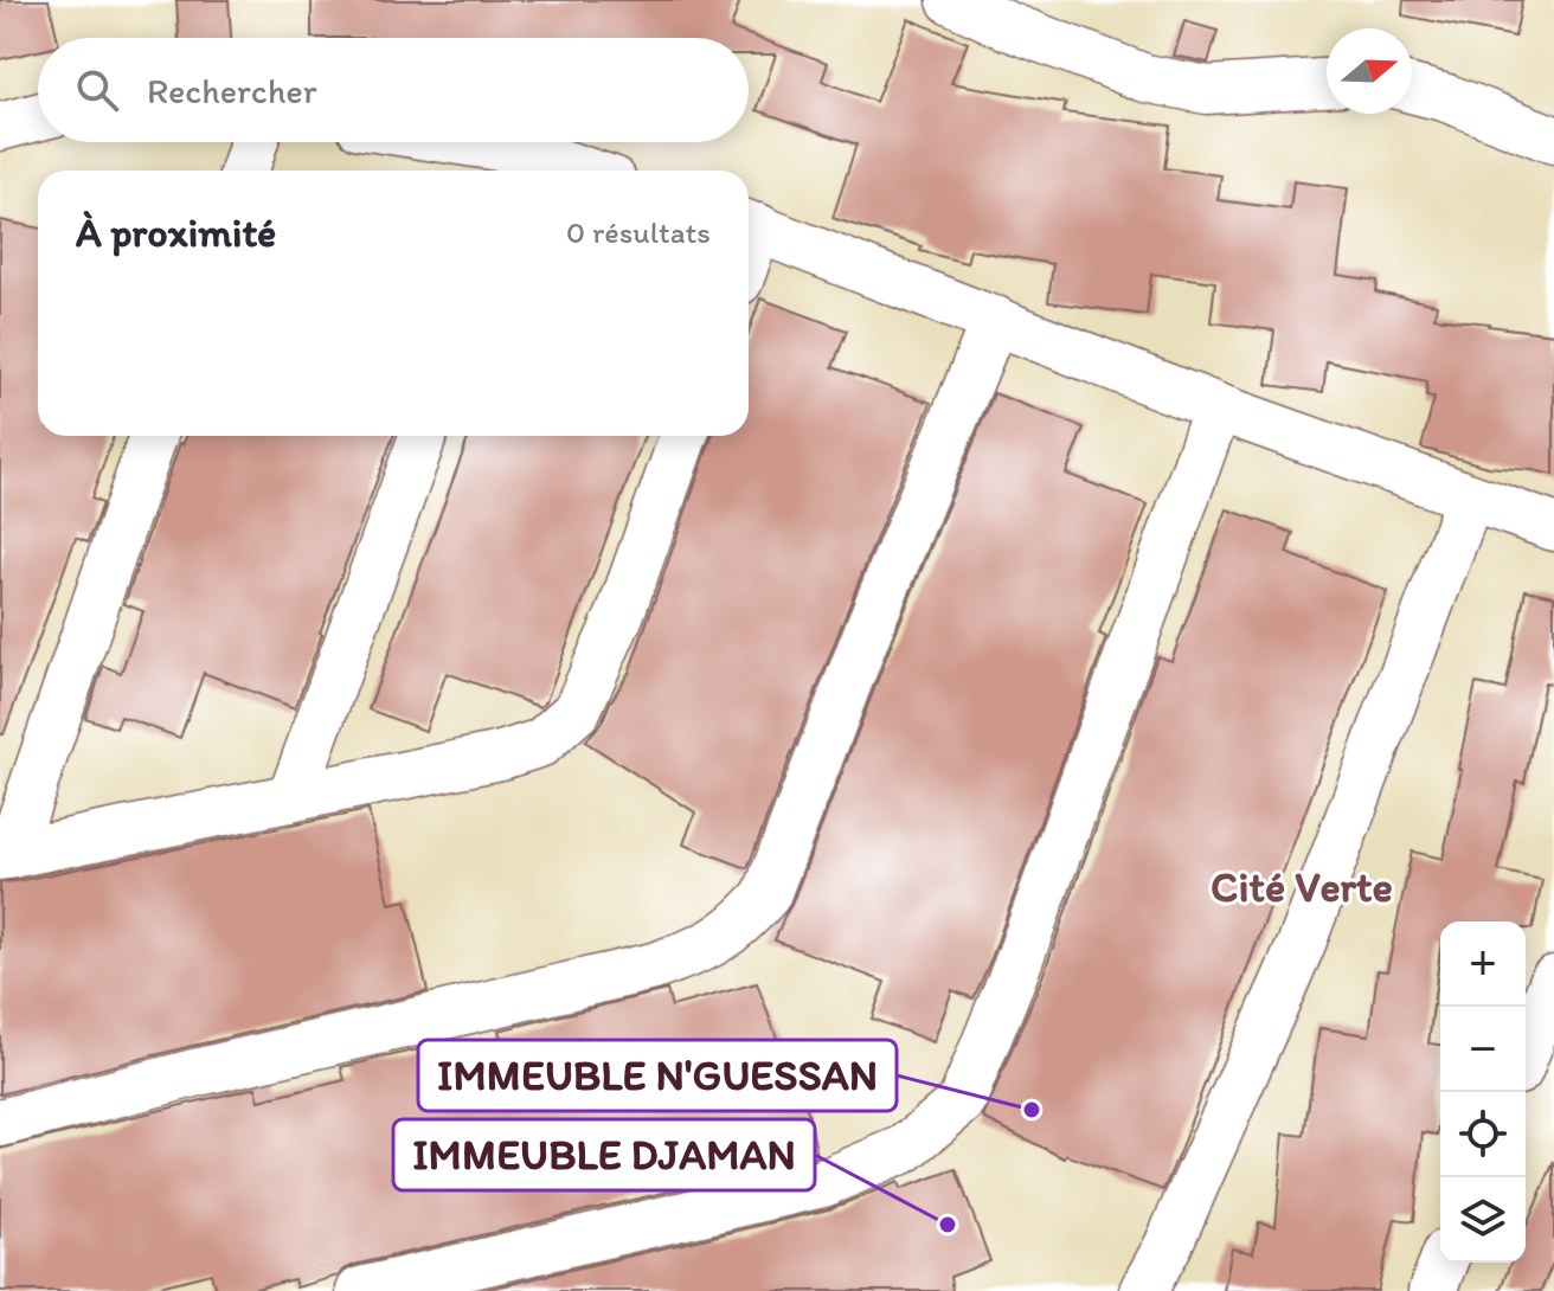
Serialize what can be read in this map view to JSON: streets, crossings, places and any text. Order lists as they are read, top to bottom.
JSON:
{
  "districts": ["Cité Verte"],
  "places": ["IMMEUBLE N'GUESSAN", "IMMEUBLE DJAMAN"],
  "north": "right",
  "page": {
    "search": "Rechercher",
    "heading": ["À proximité", "0 résultats"],
    "map_buttons": ["+", "−"]
  }
}
